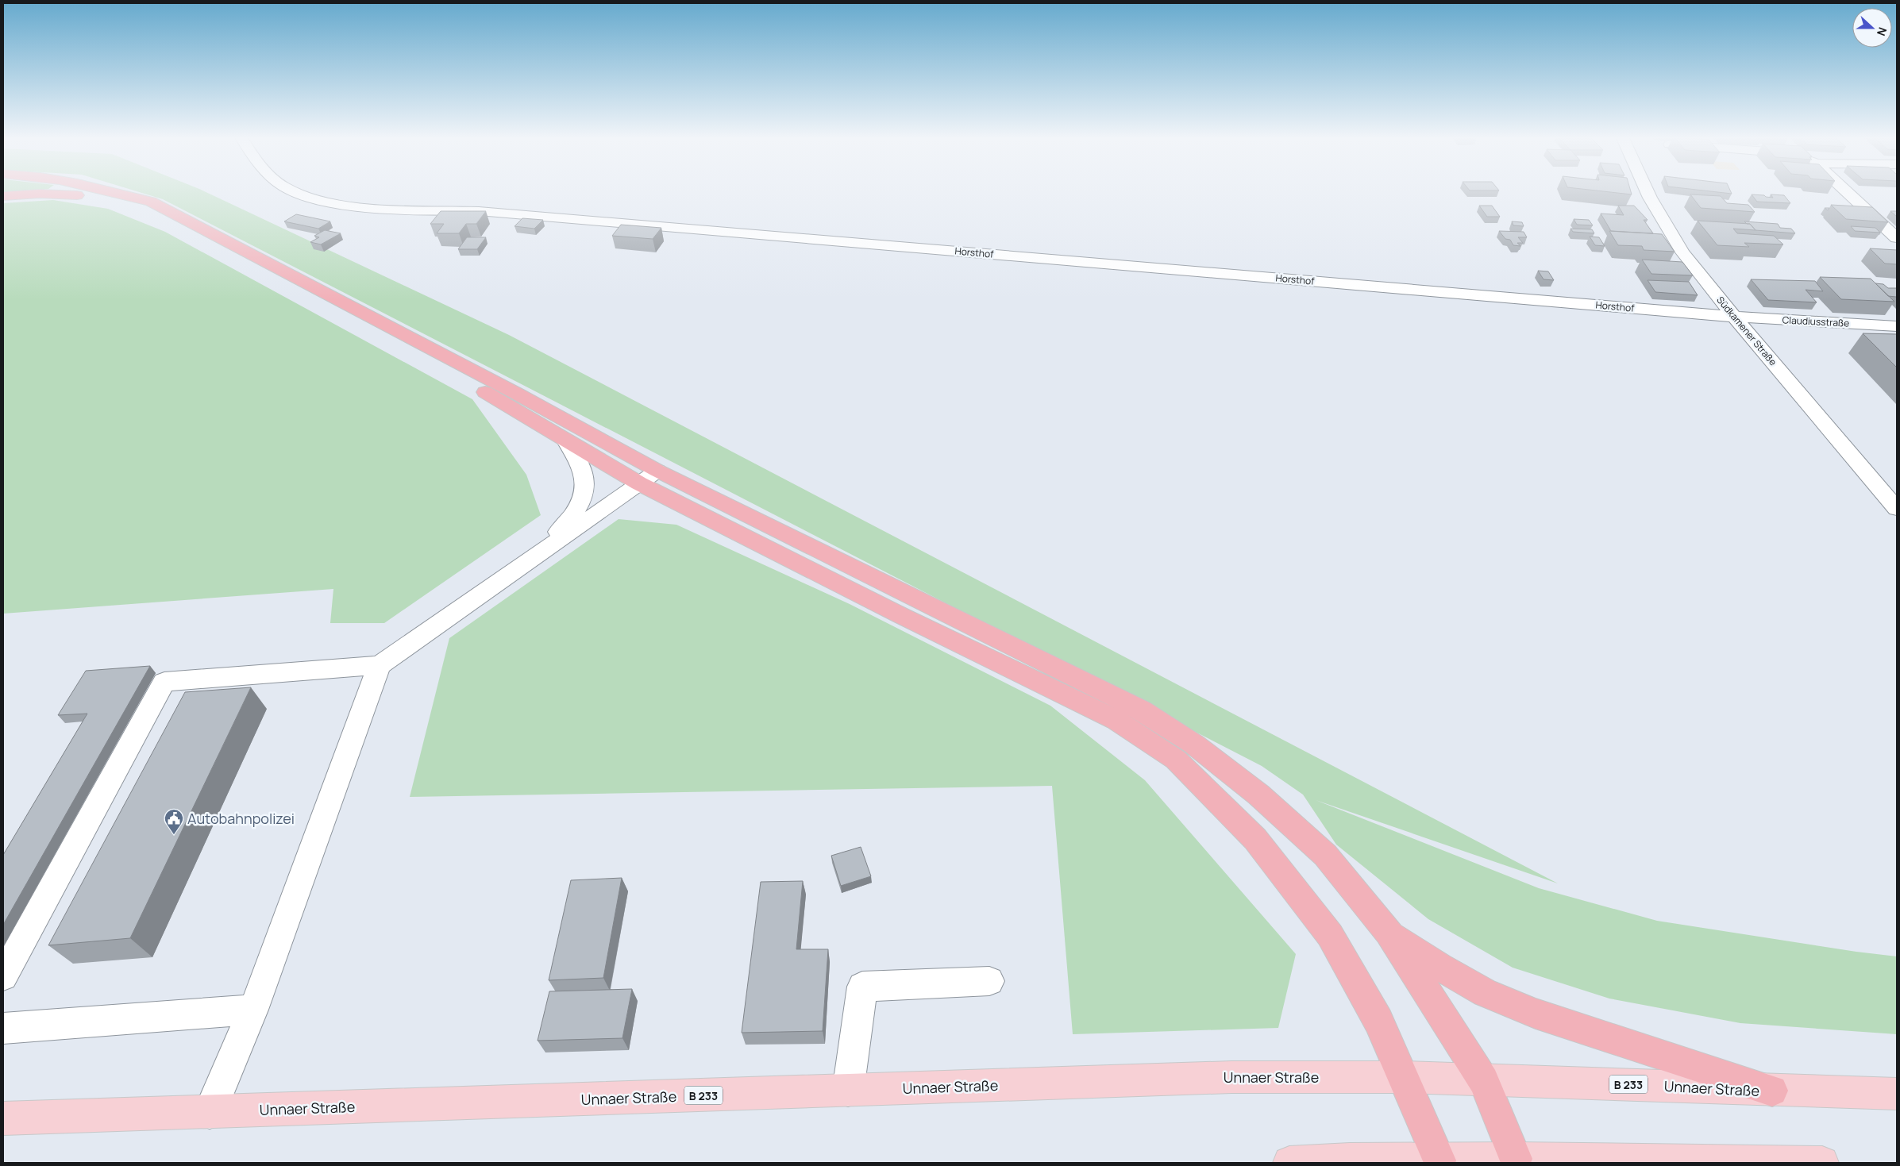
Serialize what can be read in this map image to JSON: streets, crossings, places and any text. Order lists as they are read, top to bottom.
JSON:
{
  "streets": {
    "main road": ["Unnaer Straße", "B 233"],
    "street": ["Horsthof", "Claudiusstraße", "Südkamener Straße"]
  },
  "crossings": [
    ["Horsthof", "Claudiusstraße"],
    ["Horsthof", "Südkamener Straße"],
    ["Claudiusstraße", "Südkamener Straße"]
  ],
  "places": {
    "public building": ["Autobahnpolizei"]
  },
  "north": "right"
}
